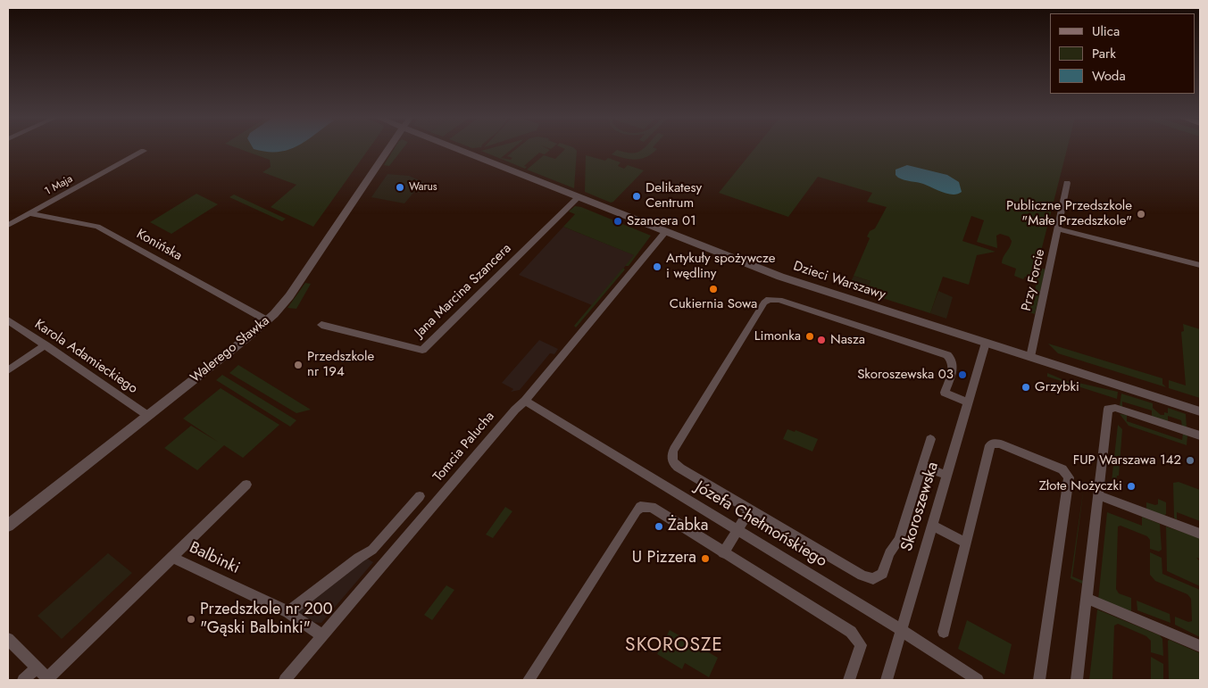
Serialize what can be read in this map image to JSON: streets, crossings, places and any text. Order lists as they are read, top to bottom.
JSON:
{
  "streets": {
    "street": [
      "1 Maja",
      "Konińska",
      "Przy Forcie",
      "Dzieci Warszawy",
      "Jana Marcina Szancera",
      "Walerego Sławka",
      "Karola Adamieckiego",
      "Tomcia Palucha",
      "Skoroszewska",
      "Józefa Chełmońskiego",
      "Balbinki"
    ]
  },
  "crossings": [
    ["1 Maja", "Konińska"],
    ["Konińska", "Walerego Sławka"],
    ["Przy Forcie", "Dzieci Warszawy"],
    ["Dzieci Warszawy", "Jana Marcina Szancera"],
    ["Dzieci Warszawy", "Tomcia Palucha"],
    ["Dzieci Warszawy", "Skoroszewska"],
    ["Walerego Sławka", "Karola Adamieckiego"],
    ["Tomcia Palucha", "Józefa Chełmońskiego"],
    ["Tomcia Palucha", "Balbinki"],
    ["Skoroszewska", "Józefa Chełmońskiego"]
  ],
  "districts": ["SKOROSZE"],
  "places": [
    "Warus",
    "Delikatesy Centrum",
    "Publiczne Przedszkole \"Małe Przedszkole\"",
    "Szancera 01",
    "Artykuły spożywcze i wędliny",
    "Cukiernia Sowa",
    "Limonka",
    "Nasza",
    "Przedszkole nr 194",
    "Skoroszewska 03",
    "Grzybki",
    "FUP Warszawa 142",
    "Złote Nożyczki",
    "Żabka",
    "U Pizzera",
    "Przedszkole nr 200 \"Gąski Balbinki\""
  ],
  "legend": ["Ulica", "Park", "Woda"]
}
